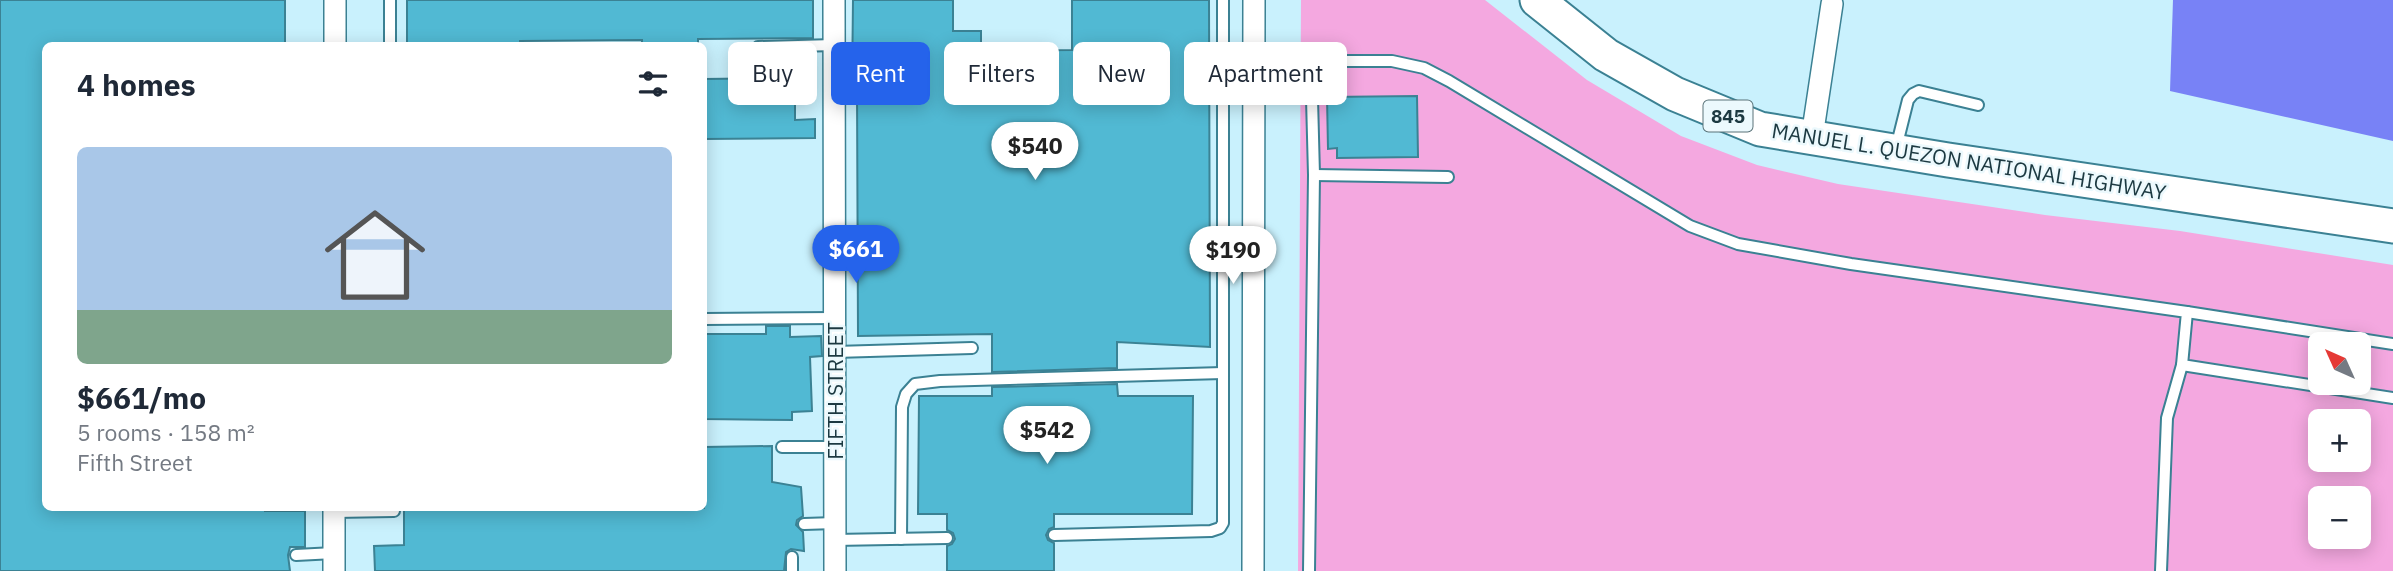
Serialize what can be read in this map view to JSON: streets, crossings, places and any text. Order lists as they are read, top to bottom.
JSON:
{
  "streets": {
    "main road": ["845", "MANUEL L. QUEZON NATIONAL HIGHWAY"],
    "street": ["FIFTH STREET"]
  },
  "north": "top left",
  "page": {
    "chip": [
      "Buy",
      "Rent",
      "Filters",
      "New",
      "Apartment"
    ],
    "heading": "4 homes",
    "price": [
      "$540",
      "$661",
      "$190",
      "$542"
    ],
    "list": [
      {
        "name": "$661/mo",
        "note": "5 rooms · 158 m² · Fifth Street"
      }
    ],
    "map_buttons": ["+", "−"]
  }
}
